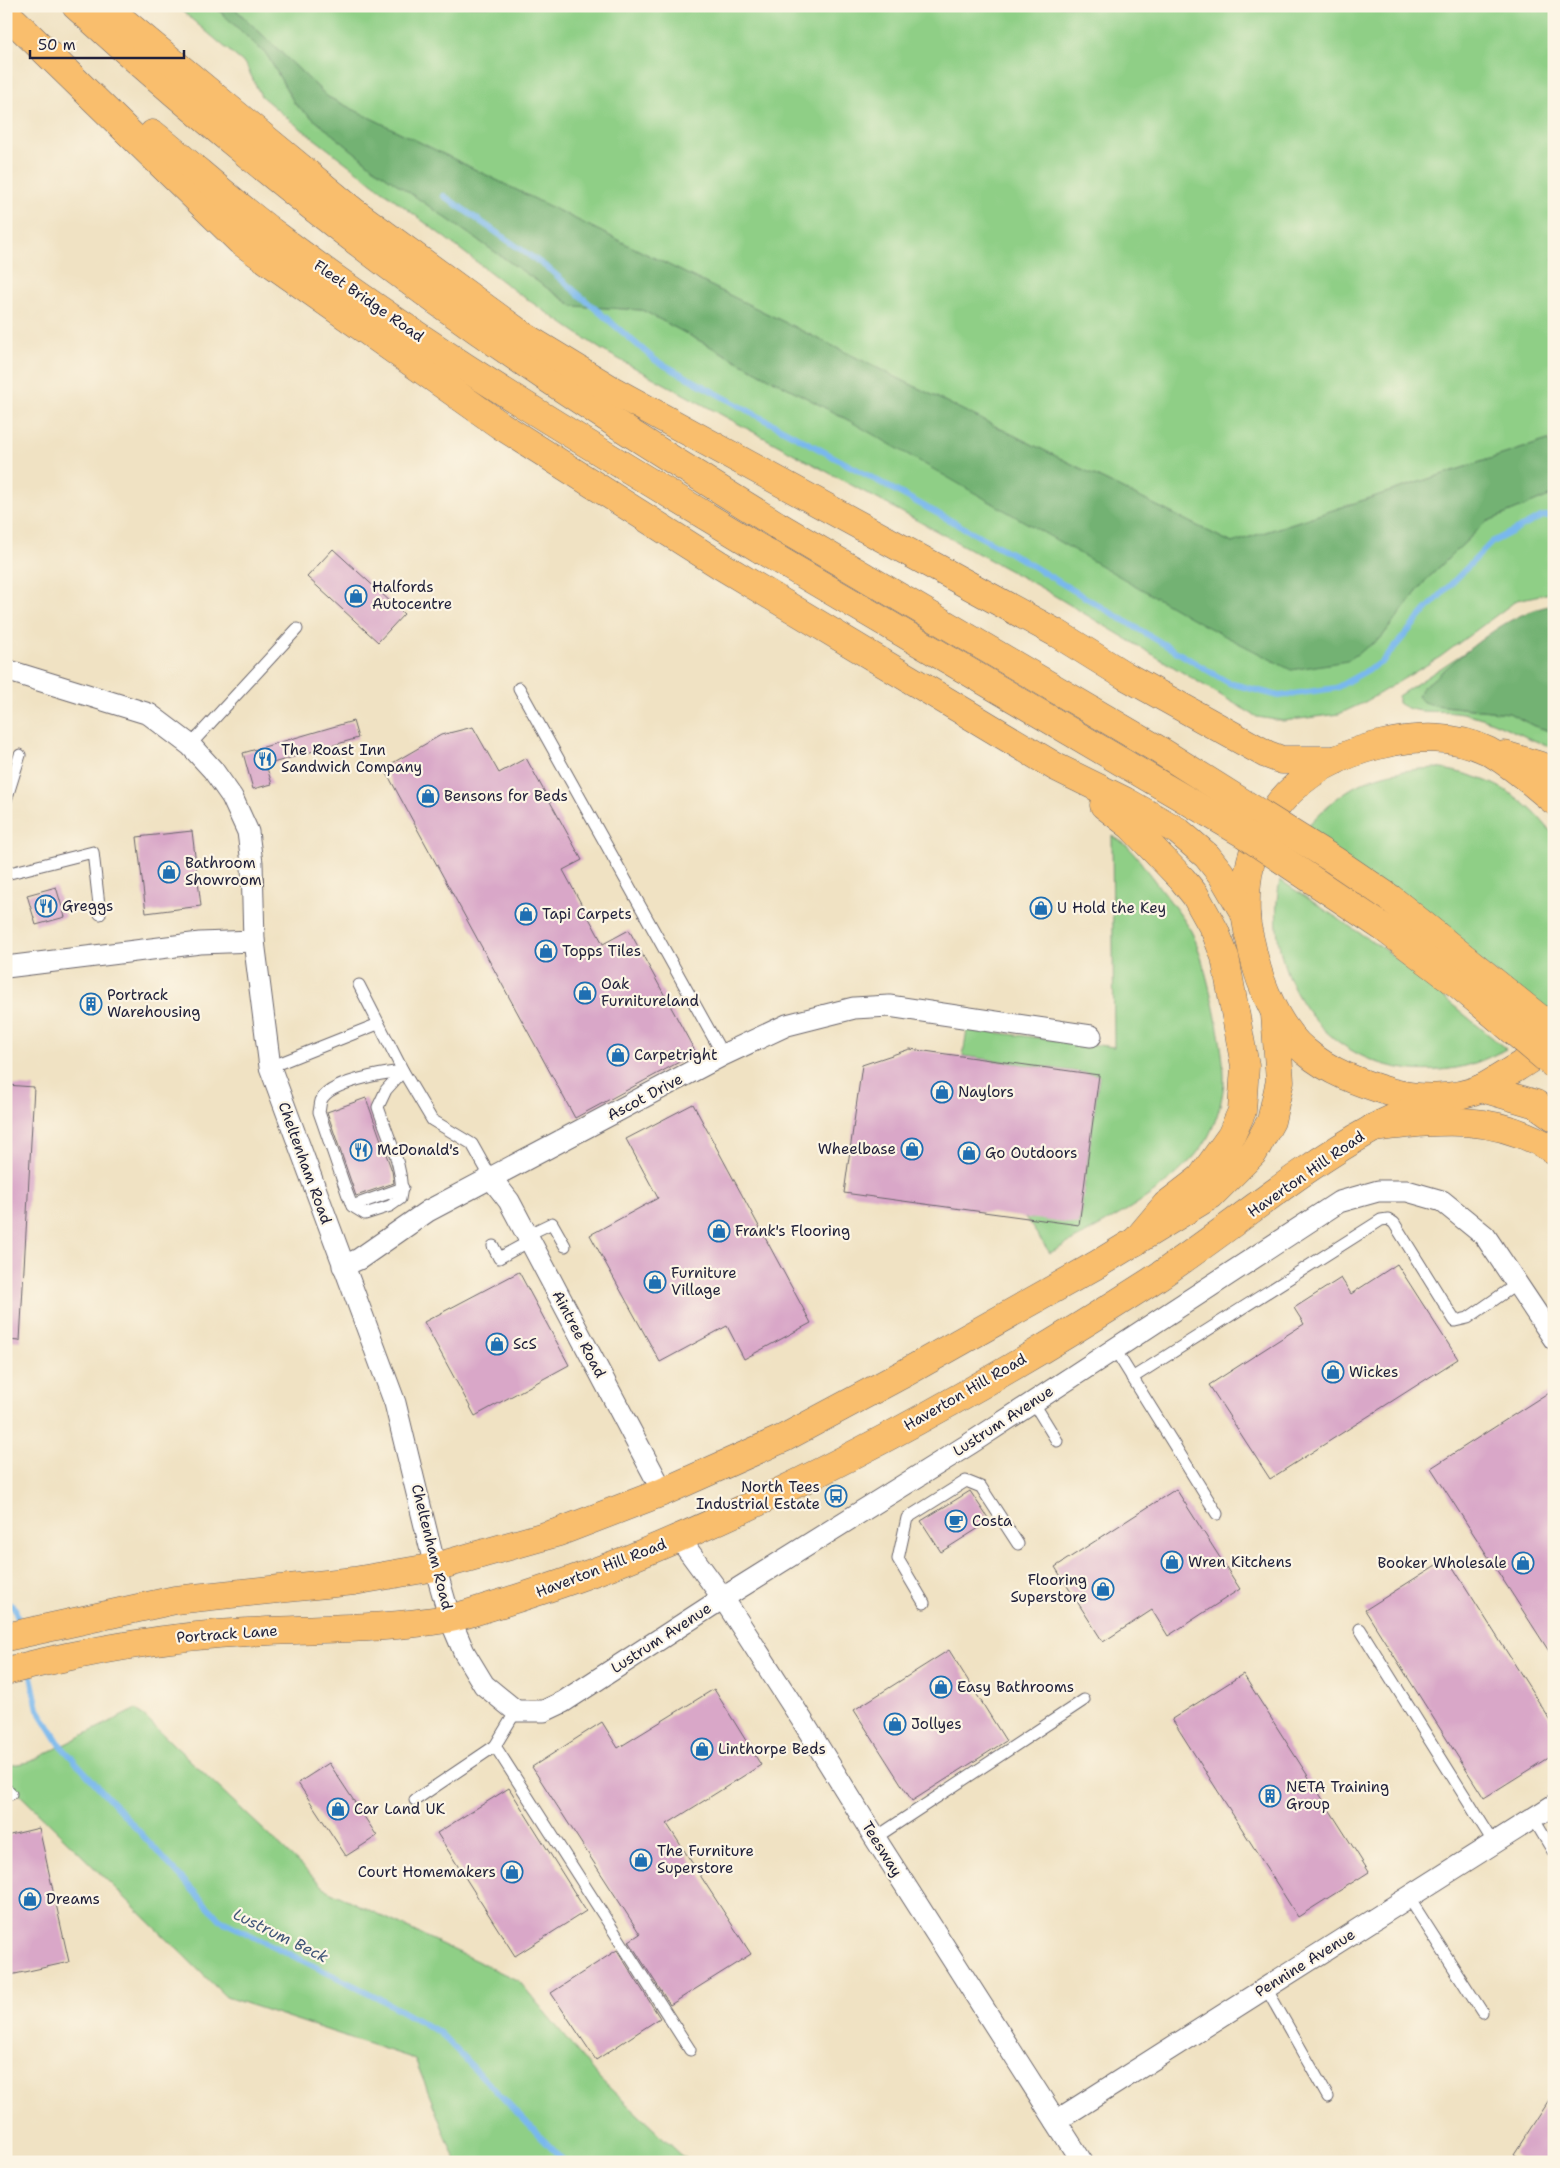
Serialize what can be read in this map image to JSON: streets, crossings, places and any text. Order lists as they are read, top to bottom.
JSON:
{
  "streets": {
    "main road": ["Fleet Bridge Road", "Haverton Hill Road", "Portrack Lane"],
    "street": [
      "Ascot Drive",
      "Cheltenham Road",
      "Aintree Road",
      "Lustrum Avenue",
      "Teesway",
      "Pennine Avenue"
    ]
  },
  "crossings": [
    ["Ascot Drive", "Cheltenham Road"],
    ["Ascot Drive", "Aintree Road"],
    ["Cheltenham Road", "Haverton Hill Road"],
    ["Cheltenham Road", "Portrack Lane"],
    ["Haverton Hill Road", "Portrack Lane"],
    ["Haverton Hill Road", "Teesway"],
    ["Lustrum Avenue", "Teesway"],
    ["Teesway", "Pennine Avenue"]
  ],
  "water": ["Lustrum Beck"],
  "places": {
    "shop": [
      "Halfords Autocentre",
      "Bensons for Beds",
      "Bathroom Showroom",
      "U Hold the Key",
      "Tapi Carpets",
      "Topps Tiles",
      "Oak Furnitureland",
      "Carpetright",
      "Naylors",
      "Wheelbase",
      "Go Outdoors",
      "Frank's Flooring",
      "Furniture Village",
      "ScS",
      "Wickes",
      "Wren Kitchens",
      "Booker Wholesale",
      "Flooring Superstore",
      "Easy Bathrooms",
      "Jollyes",
      "Linthorpe Beds",
      "Car Land UK",
      "The Furniture Superstore",
      "Court Homemakers",
      "Dreams"
    ],
    "restaurant": ["The Roast Inn Sandwich Company", "Greggs", "McDonald's"],
    "building": ["Portrack Warehousing", "NETA Training Group"],
    "bus stop": ["North Tees Industrial Estate"],
    "cafe": ["Costa"]
  },
  "scale_bar": "50 m"
}
